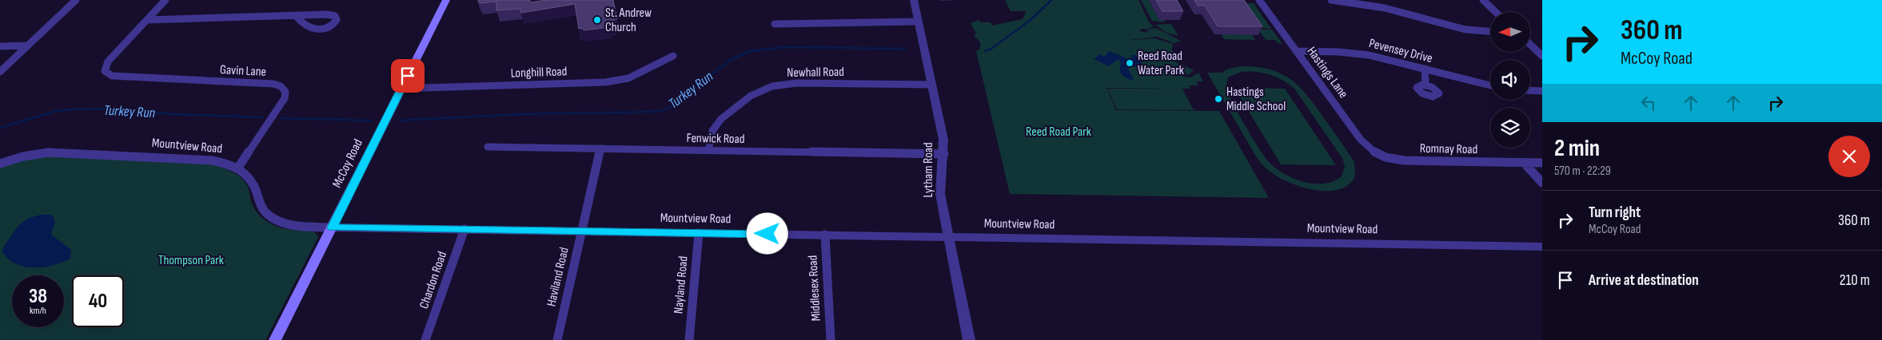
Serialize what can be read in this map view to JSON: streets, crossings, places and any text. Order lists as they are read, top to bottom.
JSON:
{
  "streets": {
    "main road": ["McCoy Road"],
    "street": [
      "Pevensey Drive",
      "Gavin Lane",
      "Longhill Road",
      "Newhall Road",
      "Hastings Lane",
      "Fenwick Road",
      "Mountview Road",
      "Romnay Road",
      "Lytham Road",
      "Haviland Road",
      "Chardon Road",
      "Nayland Road",
      "Middlesex Road"
    ]
  },
  "crossings": [
    ["Pevensey Drive", "Hastings Lane"],
    ["Gavin Lane", "Mountview Road"],
    ["Longhill Road", "McCoy Road"],
    ["Newhall Road", "Fenwick Road"],
    ["Newhall Road", "Lytham Road"],
    ["Hastings Lane", "Romnay Road"],
    ["Fenwick Road", "Lytham Road"],
    ["Fenwick Road", "Haviland Road"],
    ["Mountview Road", "McCoy Road"],
    ["Mountview Road", "Lytham Road"],
    ["Mountview Road", "Haviland Road"],
    ["Mountview Road", "Chardon Road"],
    ["Mountview Road", "Nayland Road"],
    ["Mountview Road", "Middlesex Road"]
  ],
  "water": ["Turkey Run"],
  "parks": ["Reed Road Park", "Thompson Park"],
  "places": ["St. Andrew Church", "Reed Road Water Park", "Hastings Middle School"],
  "north": "left",
  "page": {
    "turn": ["360 m", "McCoy Road"],
    "heading": ["2 min", "570 m · 22:29"],
    "list": [
      {
        "name": "Turn right",
        "note": "McCoy Road",
        "value": "360 m"
      },
      {
        "name": "Arrive at destination",
        "value": "210 m"
      }
    ],
    "speed": "38 km/h",
    "limit": "40"
  }
}
